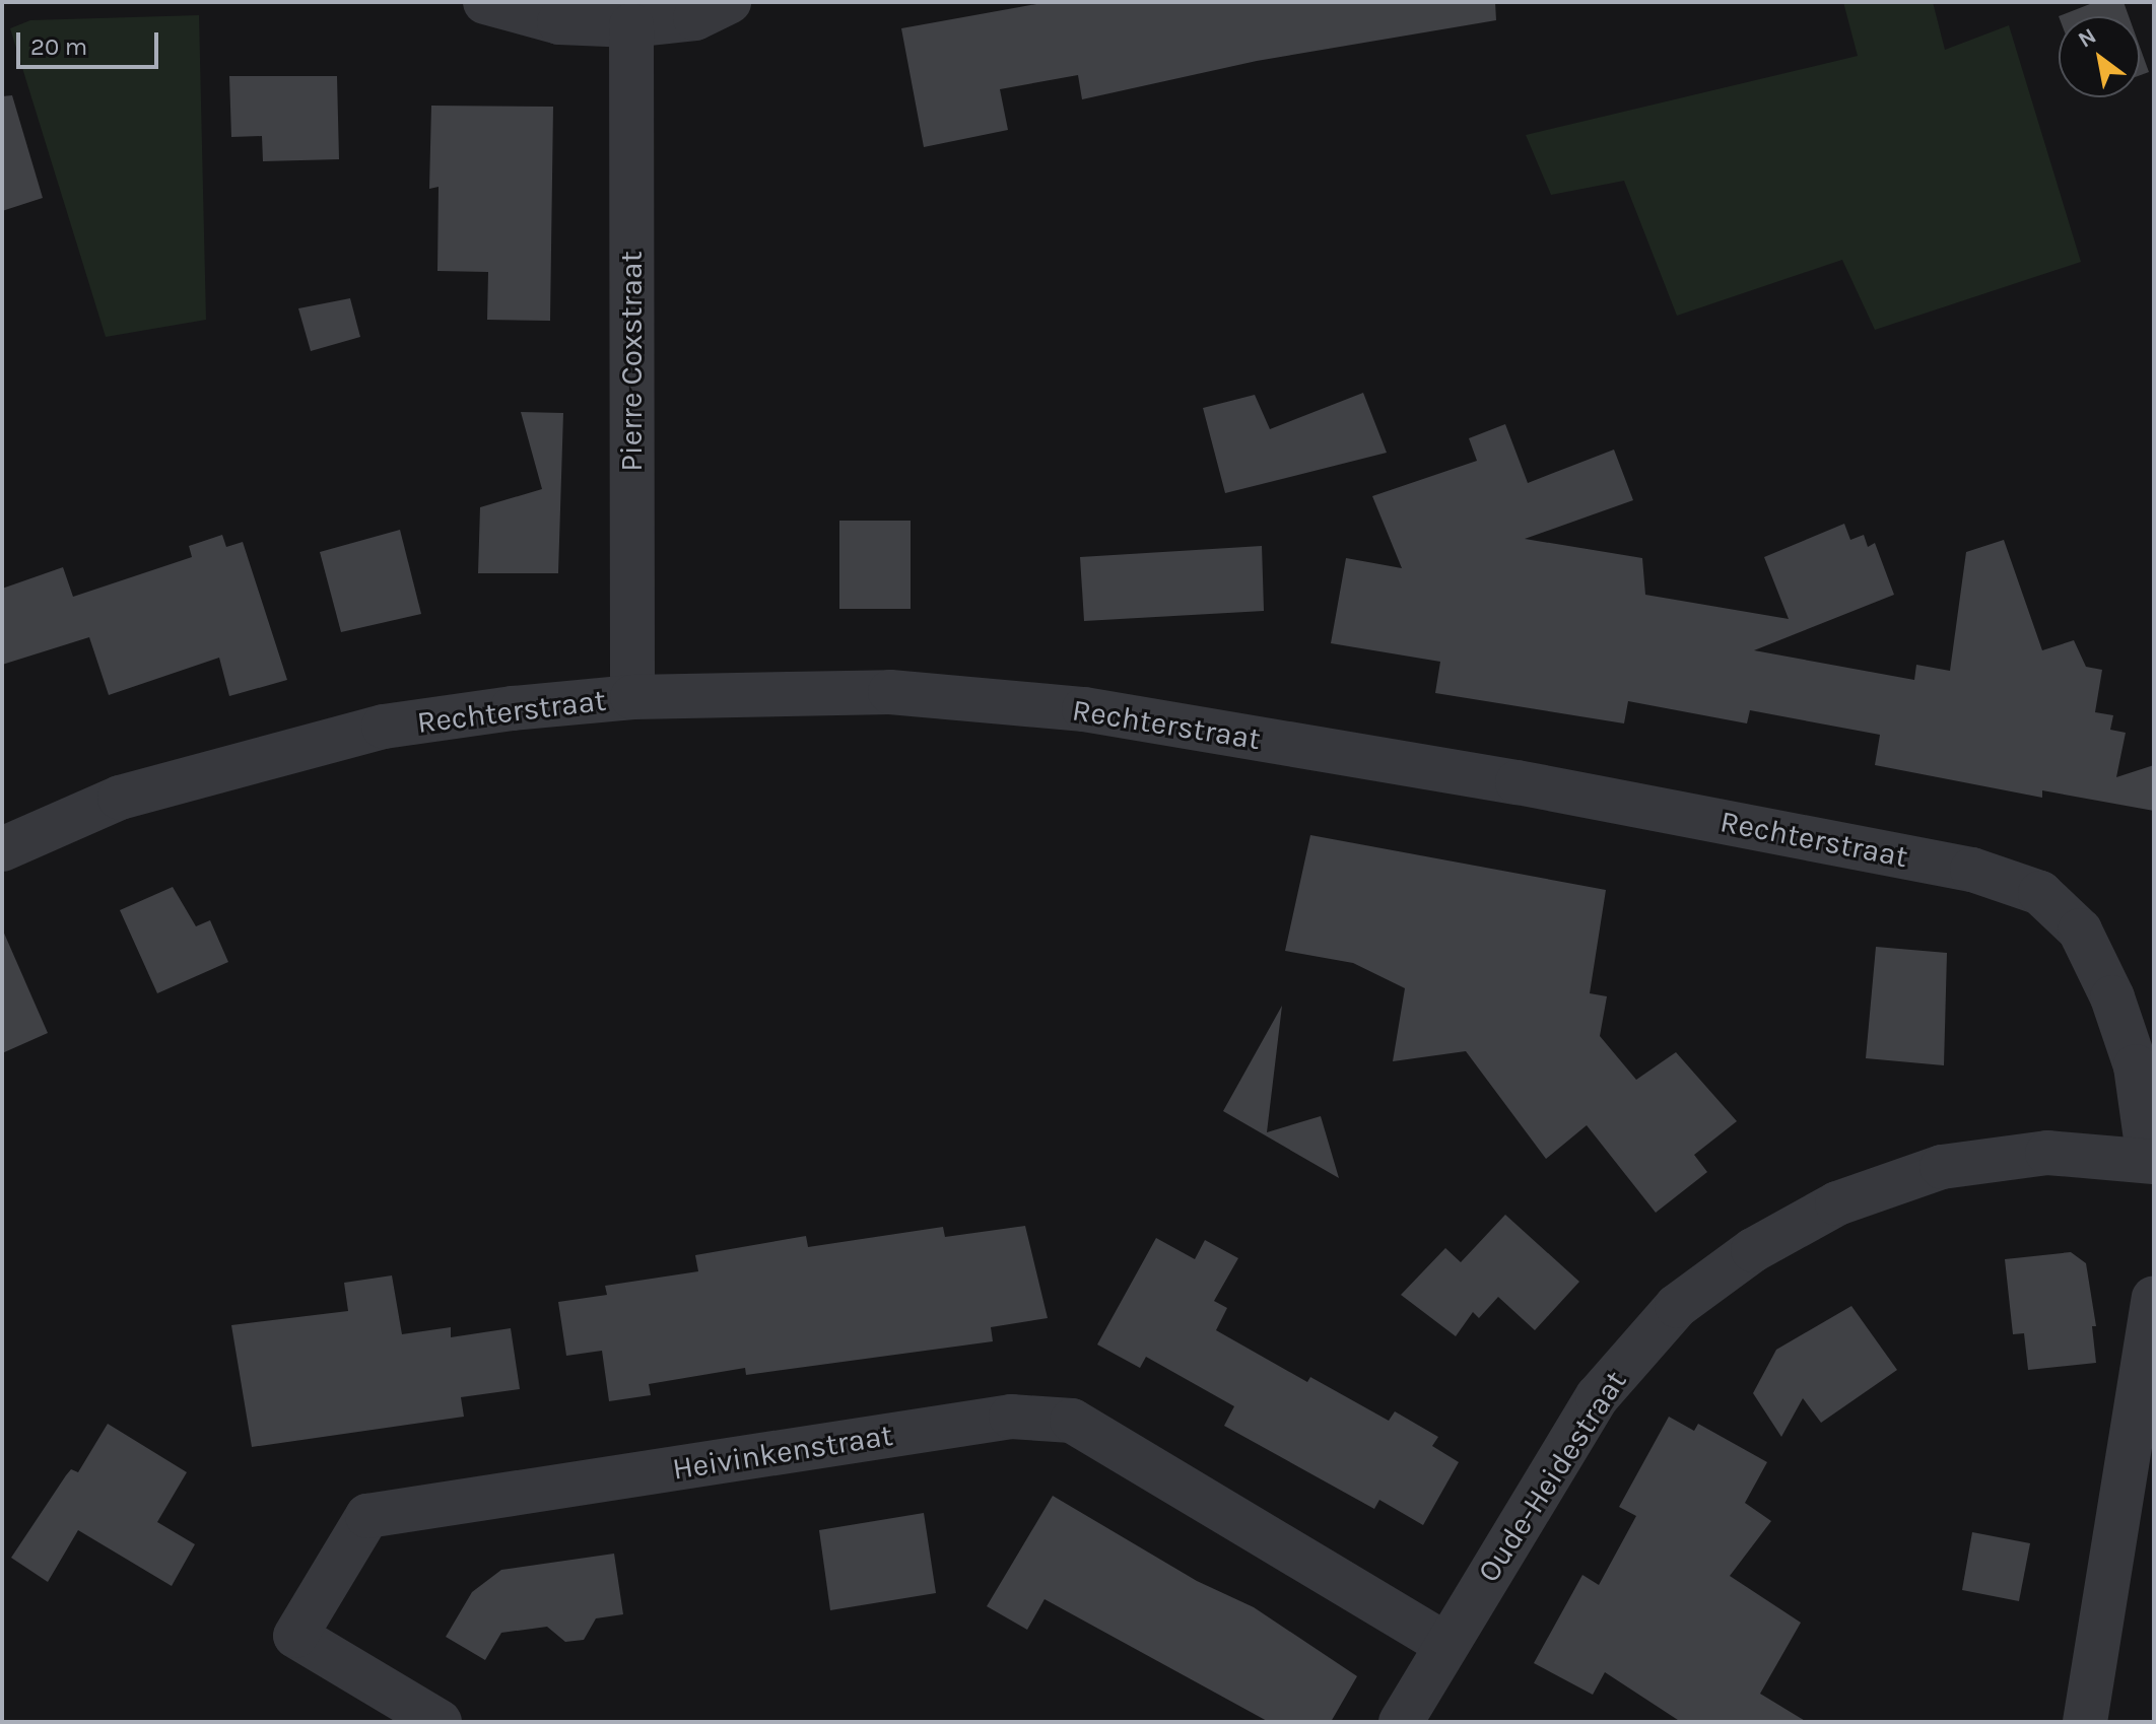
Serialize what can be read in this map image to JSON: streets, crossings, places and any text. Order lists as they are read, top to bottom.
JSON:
{
  "streets": {
    "street": [
      "Pierre Coxstraat",
      "Rechterstraat",
      "Heivinkenstraat",
      "Oude-Heidestraat"
    ]
  },
  "crossings": [
    ["Pierre Coxstraat", "Rechterstraat"],
    ["Rechterstraat", "Oude-Heidestraat"],
    ["Heivinkenstraat", "Oude-Heidestraat"]
  ],
  "scale_bar": "20 m",
  "north": "top left"
}
